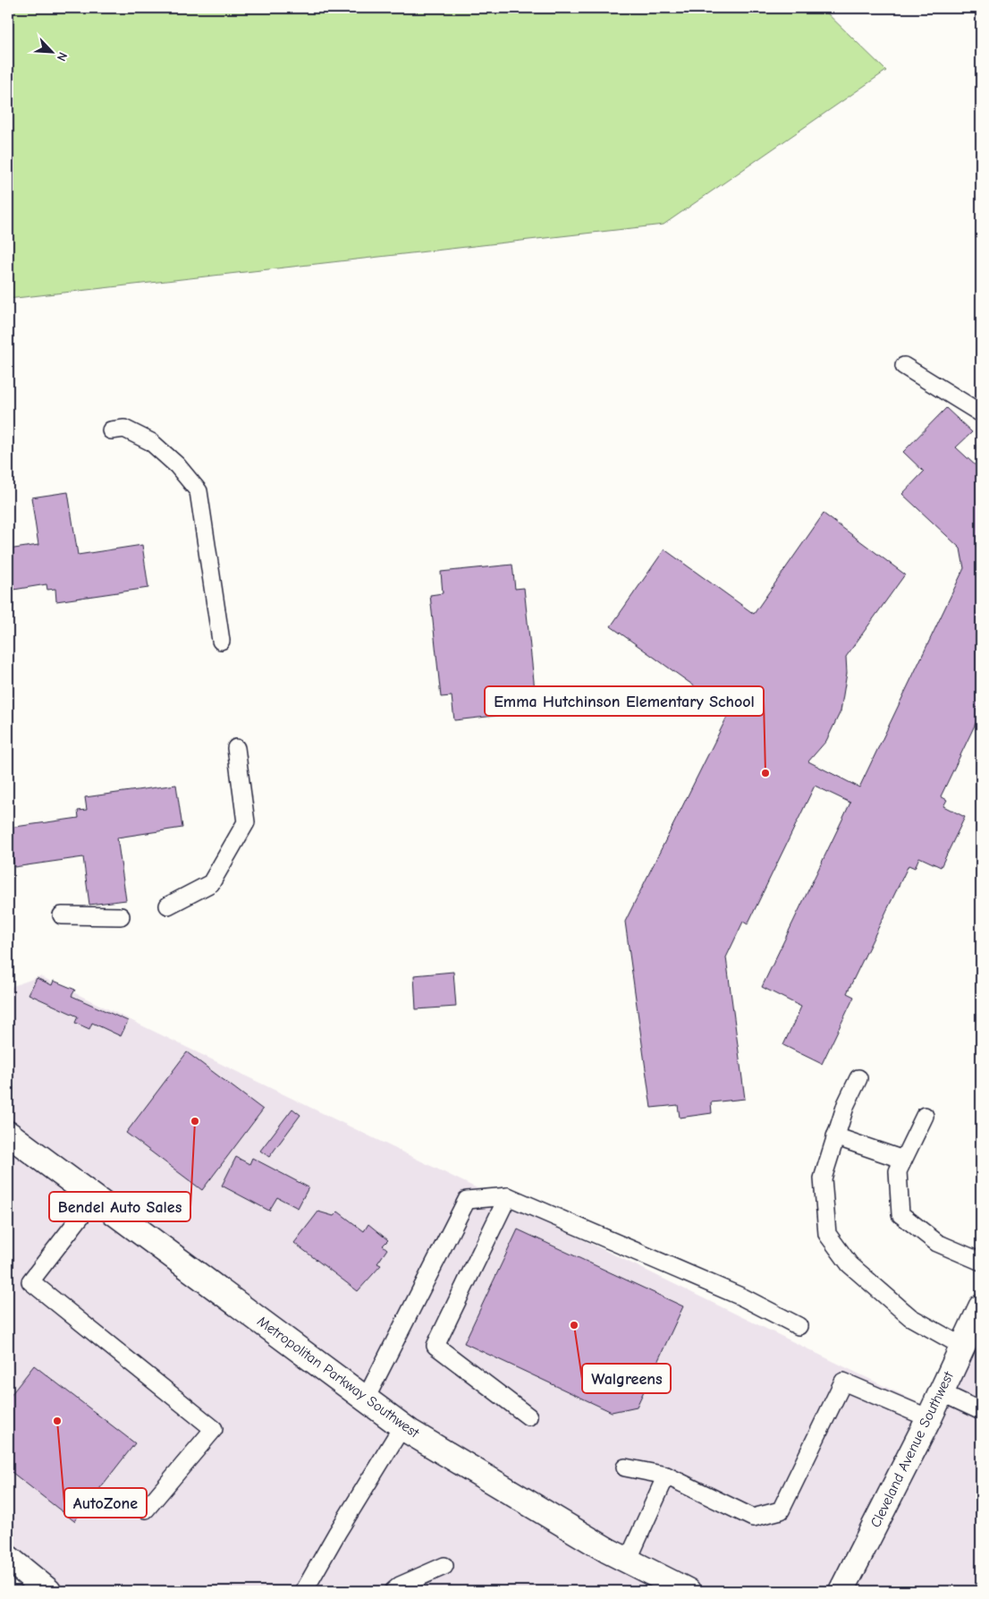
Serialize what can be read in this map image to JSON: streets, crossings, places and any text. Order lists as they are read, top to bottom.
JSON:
{
  "streets": {
    "main road": ["Metropolitan Parkway Southwest", "Cleveland Avenue Southwest"]
  },
  "places": [
    "Emma Hutchinson Elementary School",
    "Bendel Auto Sales",
    "Walgreens",
    "AutoZone"
  ],
  "north": "bottom right"
}
